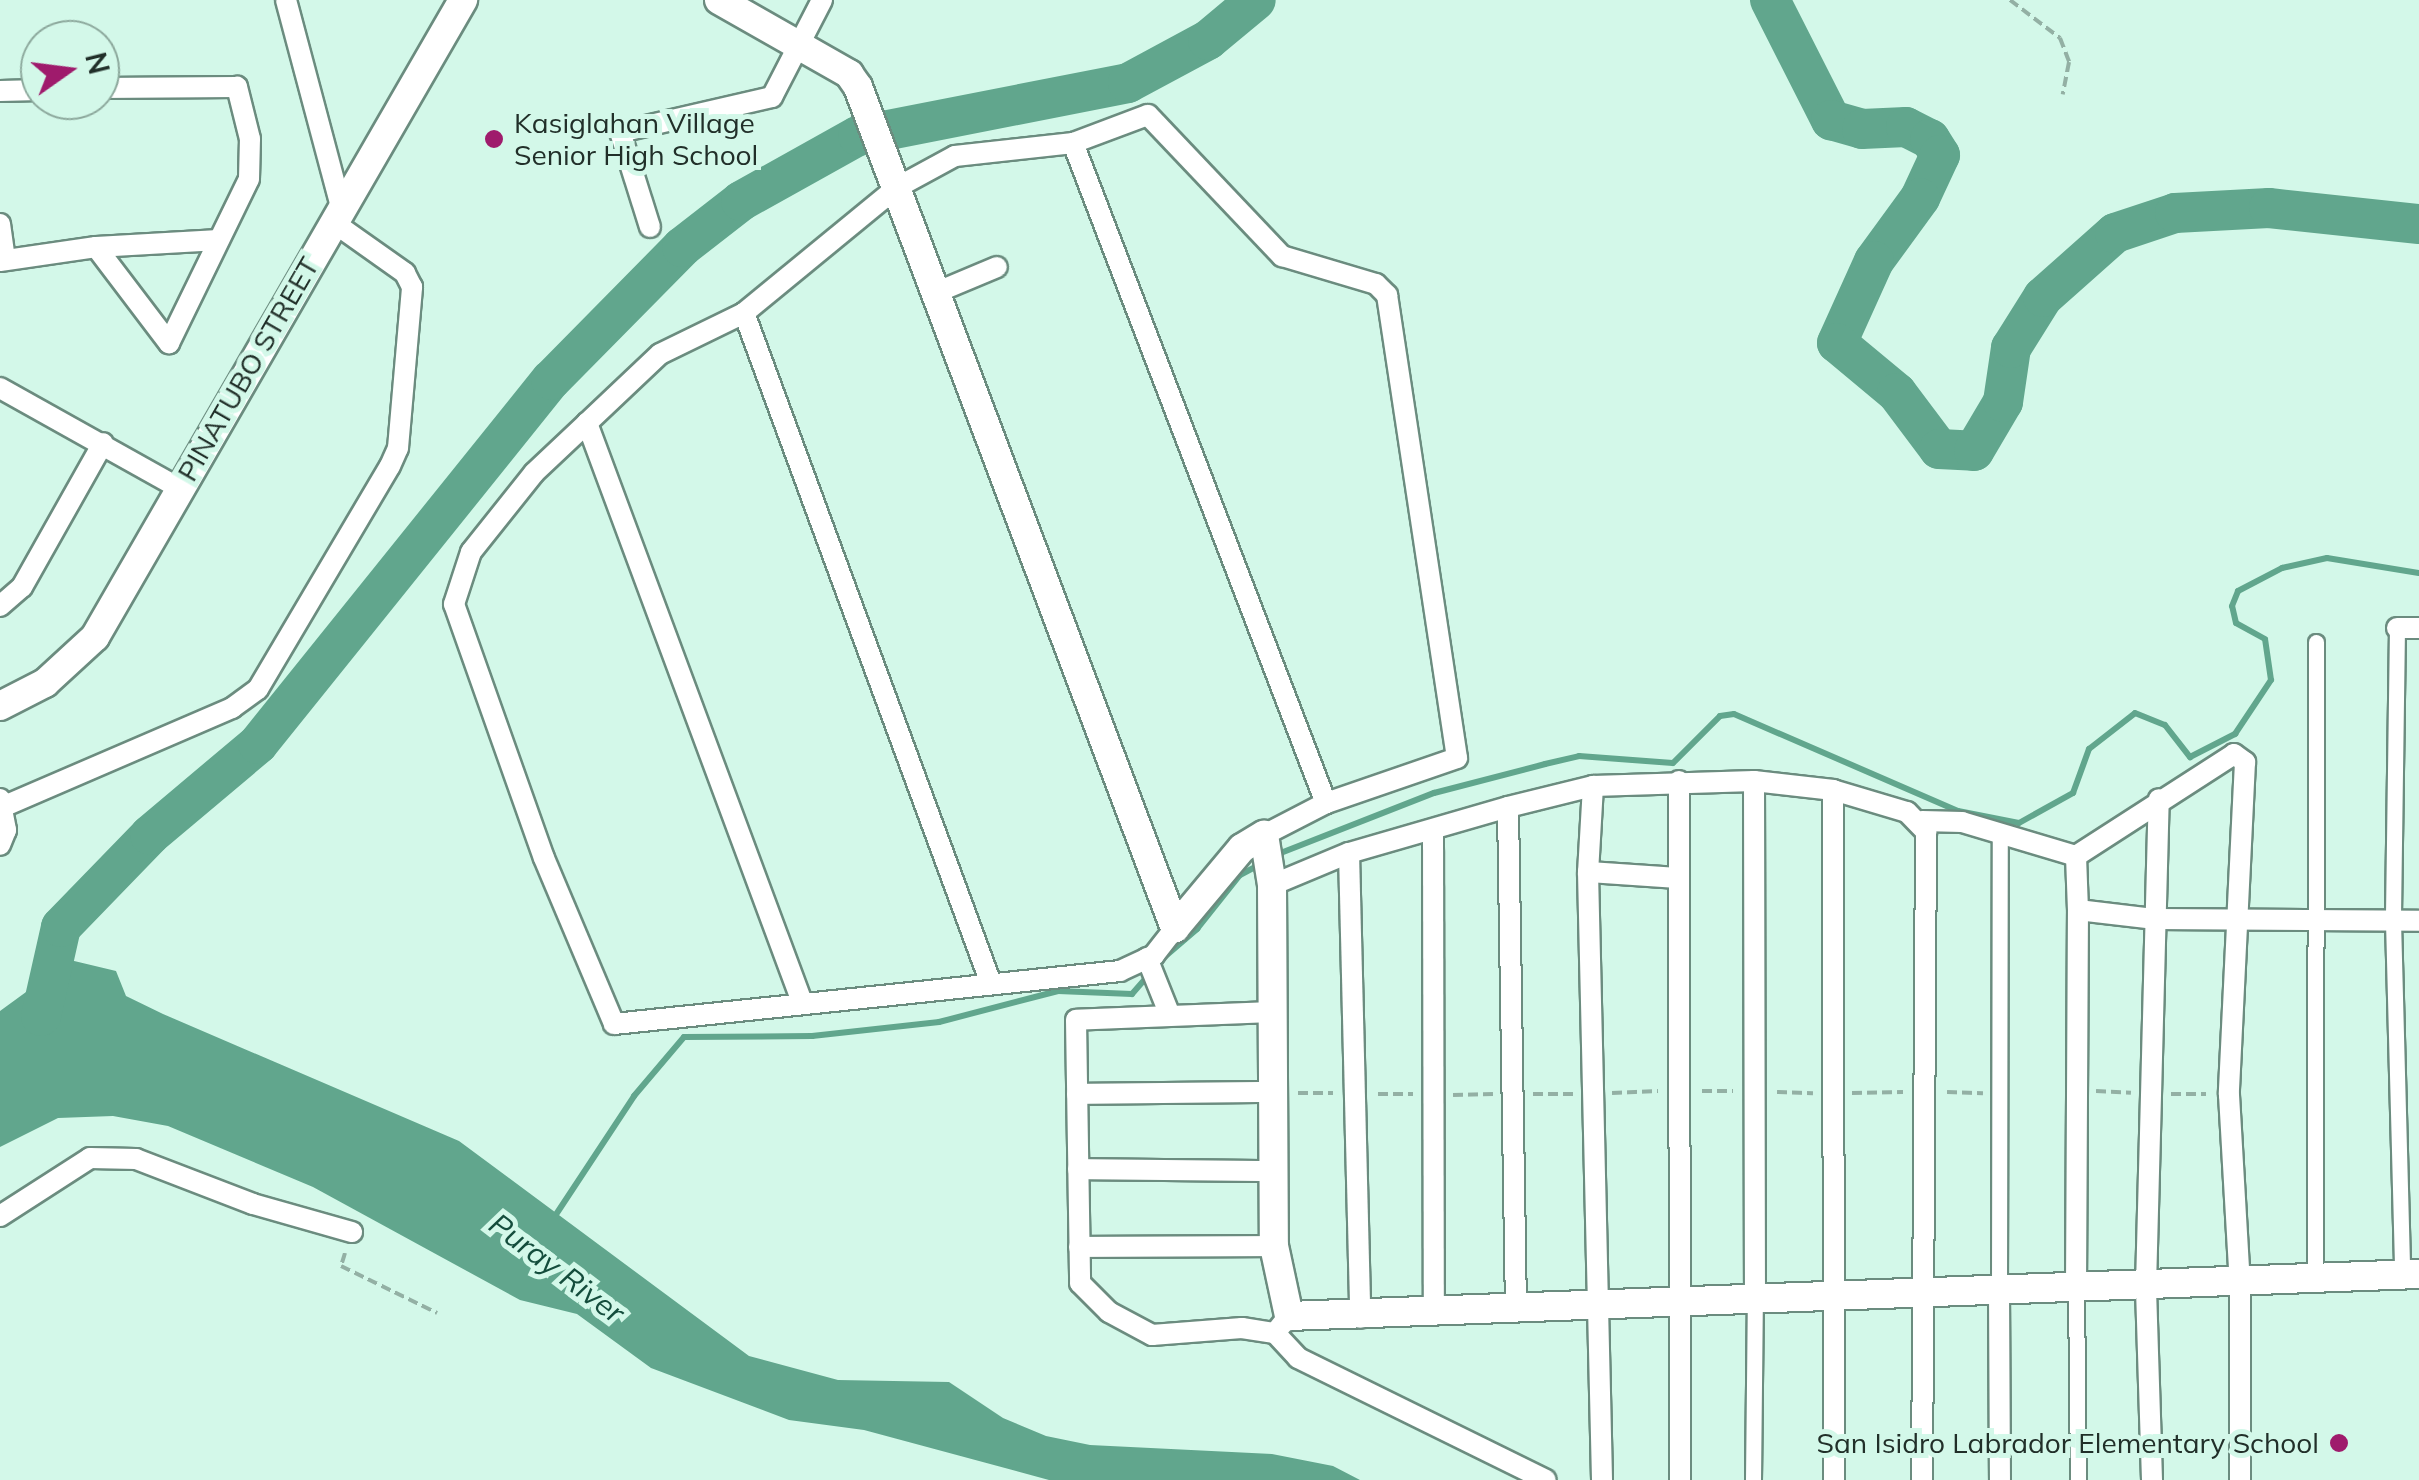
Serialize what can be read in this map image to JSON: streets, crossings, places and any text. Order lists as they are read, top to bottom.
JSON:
{
  "streets": {
    "street": ["PINATUBO STREET"]
  },
  "water": ["Puray River"],
  "places": ["Kasiglahan Village Senior High School", "San Isidro Labrador Elementary School"],
  "north": "right"
}
